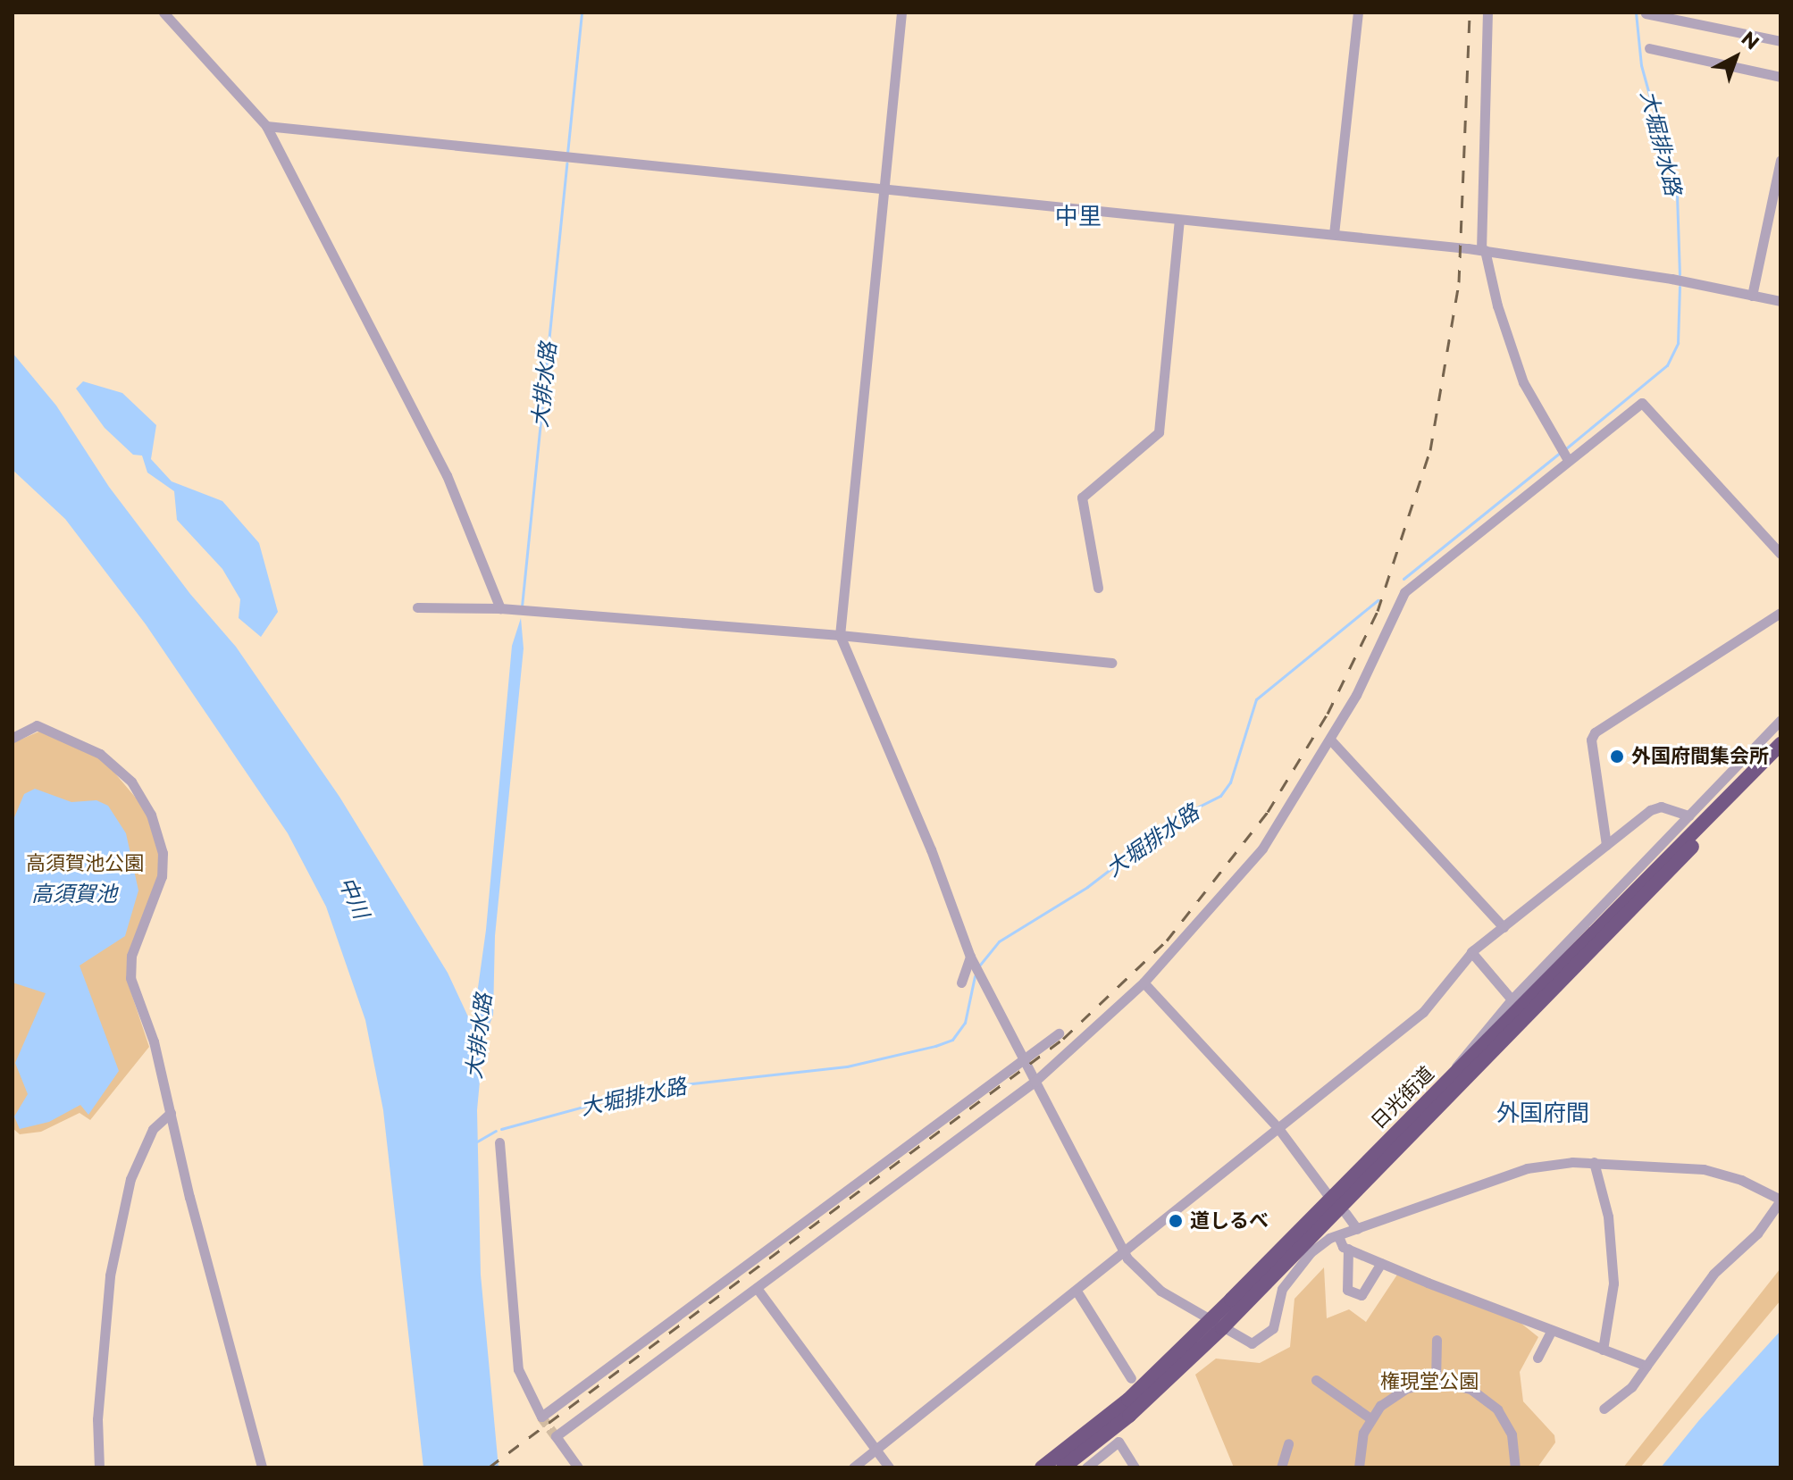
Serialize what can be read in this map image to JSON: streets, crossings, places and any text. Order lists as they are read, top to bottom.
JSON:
{
  "streets": {
    "highway": ["日光街道"]
  },
  "districts": ["中里", "外国府間"],
  "water": [
    "大堀排水路",
    "大排水路",
    "高須賀池",
    "中川"
  ],
  "parks": ["高須賀池公園", "権現堂公園"],
  "places": ["外国府間集会所", "道しるべ"],
  "north": "top right"
}
